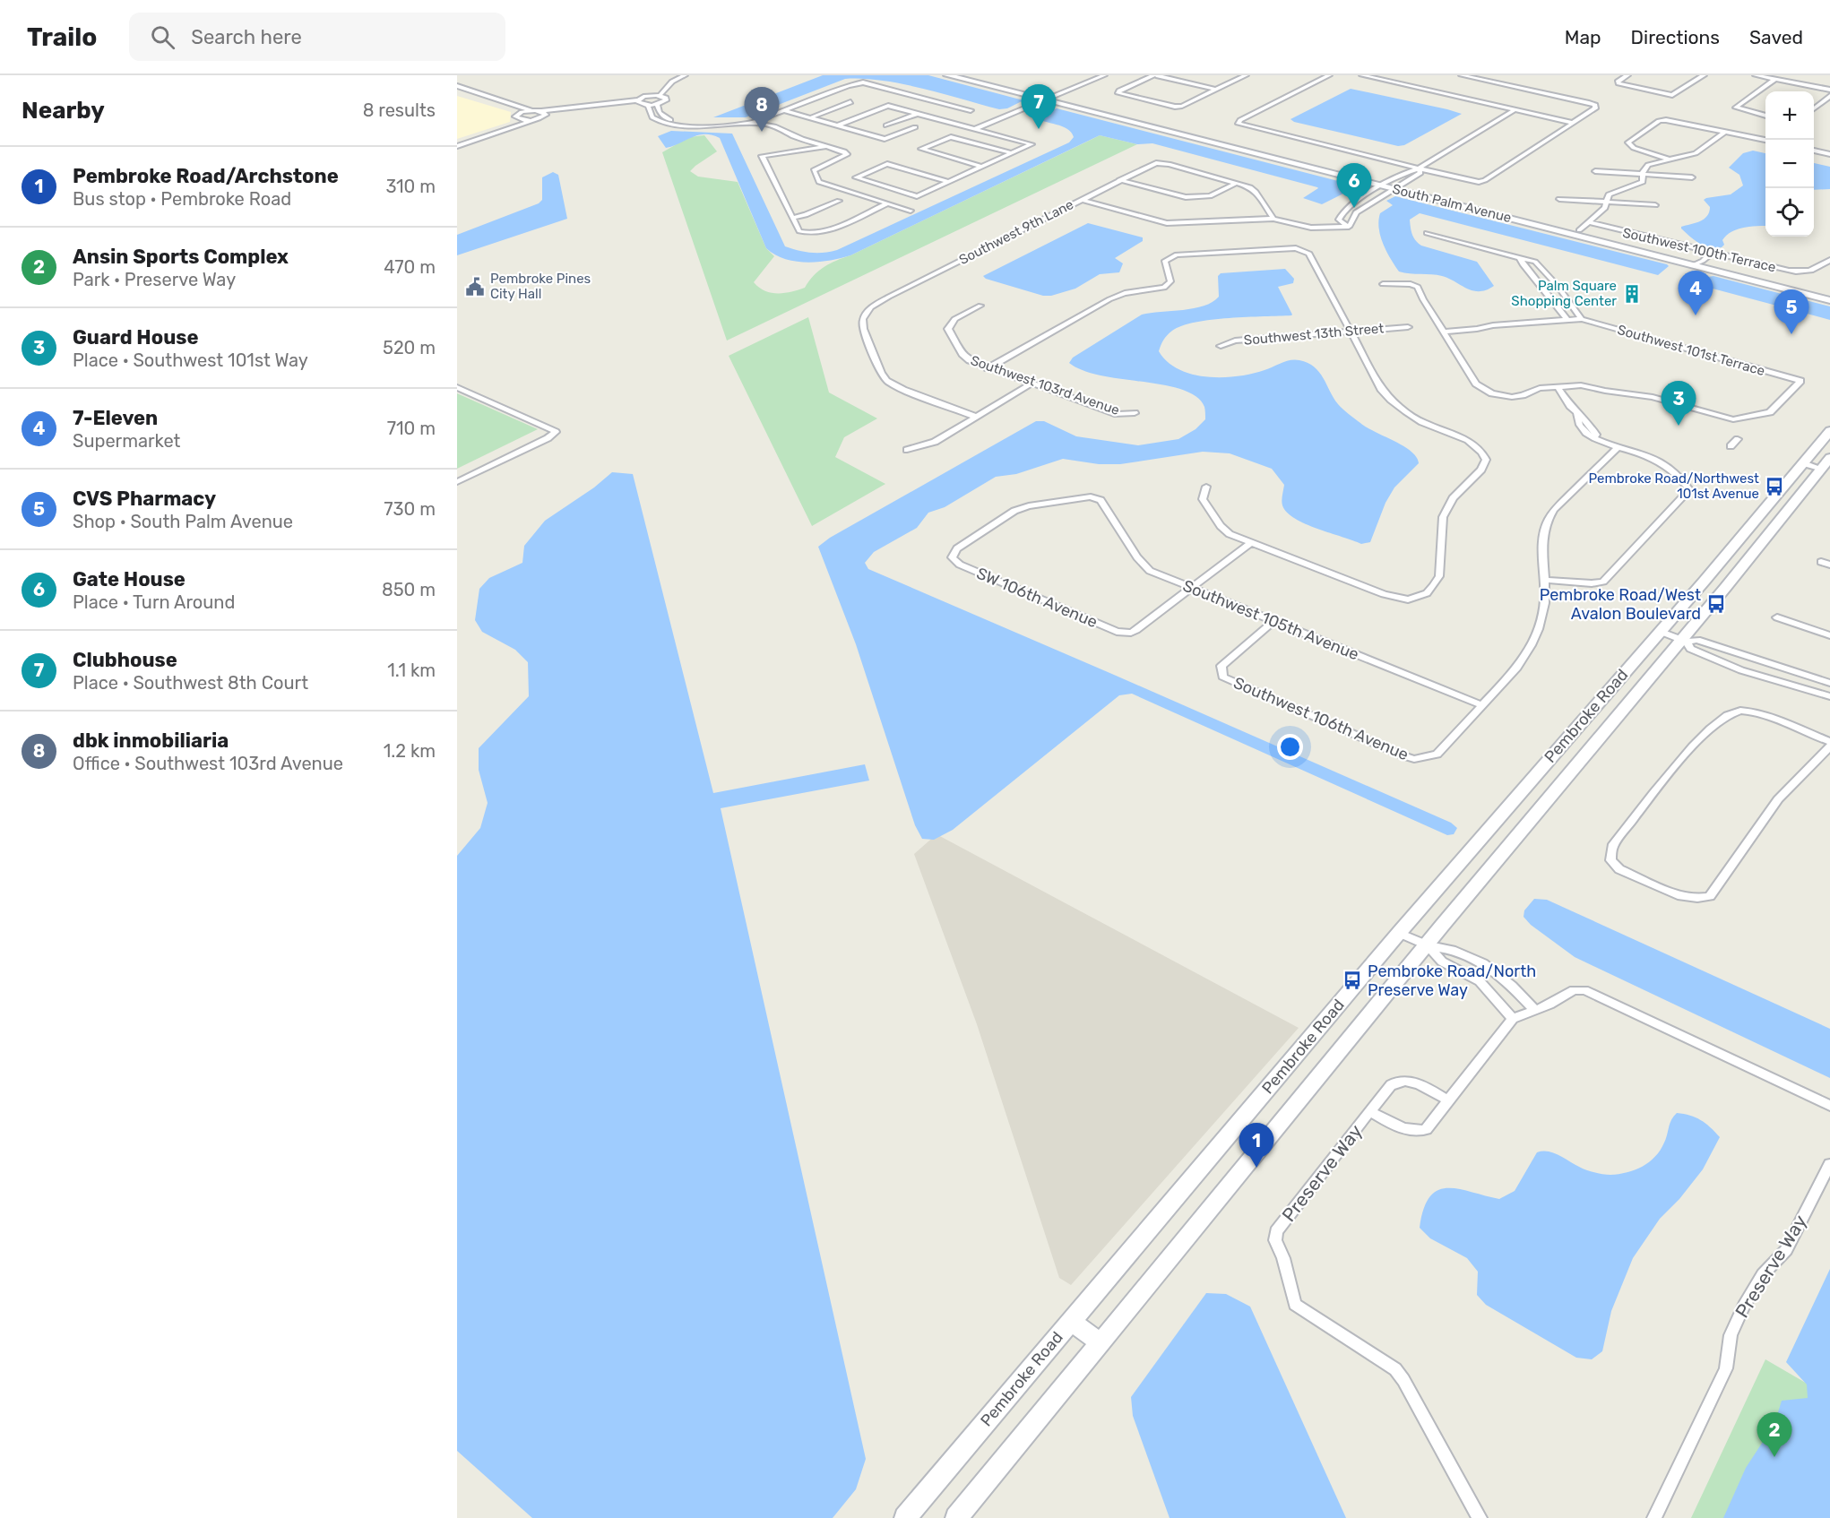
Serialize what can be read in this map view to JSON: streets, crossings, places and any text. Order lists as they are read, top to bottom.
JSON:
{
  "streets": {
    "main road": ["South Palm Avenue", "Pembroke Road"],
    "street": [
      "Southwest 9th Lane",
      "Southwest 100th Terrace",
      "Southwest 13th Street",
      "Southwest 101st Terrace",
      "Southwest 103rd Avenue",
      "SW 106th Avenue",
      "Southwest 105th Avenue",
      "Southwest 106th Avenue",
      "Preserve Way"
    ]
  },
  "crossings": [
    ["SW 106th Avenue", "Southwest 105th Avenue"],
    ["Southwest 105th Avenue", "Southwest 106th Avenue"]
  ],
  "places": {
    "public building": ["Pembroke Pines City Hall"],
    "building": ["Palm Square Shopping Center"],
    "bus stop": ["Pembroke Road/Northwest 101st Avenue", "Pembroke Road/West Avalon Boulevard", "Pembroke Road/North Preserve Way"]
  },
  "page": {
    "header": "Trailo",
    "search": "Search here",
    "nav": ["Map", "Directions", "Saved"],
    "heading": ["Nearby", "8 results"],
    "pins": [
      "7",
      "8",
      "6",
      "4",
      "5",
      "3",
      "1",
      "2"
    ],
    "map_buttons": ["+", "−"],
    "list": [
      {
        "mark": "1",
        "name": "Pembroke Road/Archstone",
        "note": "Bus stop · Pembroke Road",
        "value": "310 m"
      },
      {
        "mark": "2",
        "name": "Ansin Sports Complex",
        "note": "Park · Preserve Way",
        "value": "470 m"
      },
      {
        "mark": "3",
        "name": "Guard House",
        "note": "Place · Southwest 101st Way",
        "value": "520 m"
      },
      {
        "mark": "4",
        "name": "7-Eleven",
        "note": "Supermarket",
        "value": "710 m"
      },
      {
        "mark": "5",
        "name": "CVS Pharmacy",
        "note": "Shop · South Palm Avenue",
        "value": "730 m"
      },
      {
        "mark": "6",
        "name": "Gate House",
        "note": "Place · Turn Around",
        "value": "850 m"
      },
      {
        "mark": "7",
        "name": "Clubhouse",
        "note": "Place · Southwest 8th Court",
        "value": "1.1 km"
      },
      {
        "mark": "8",
        "name": "dbk inmobiliaria",
        "note": "Office · Southwest 103rd Avenue",
        "value": "1.2 km"
      }
    ]
  }
}
